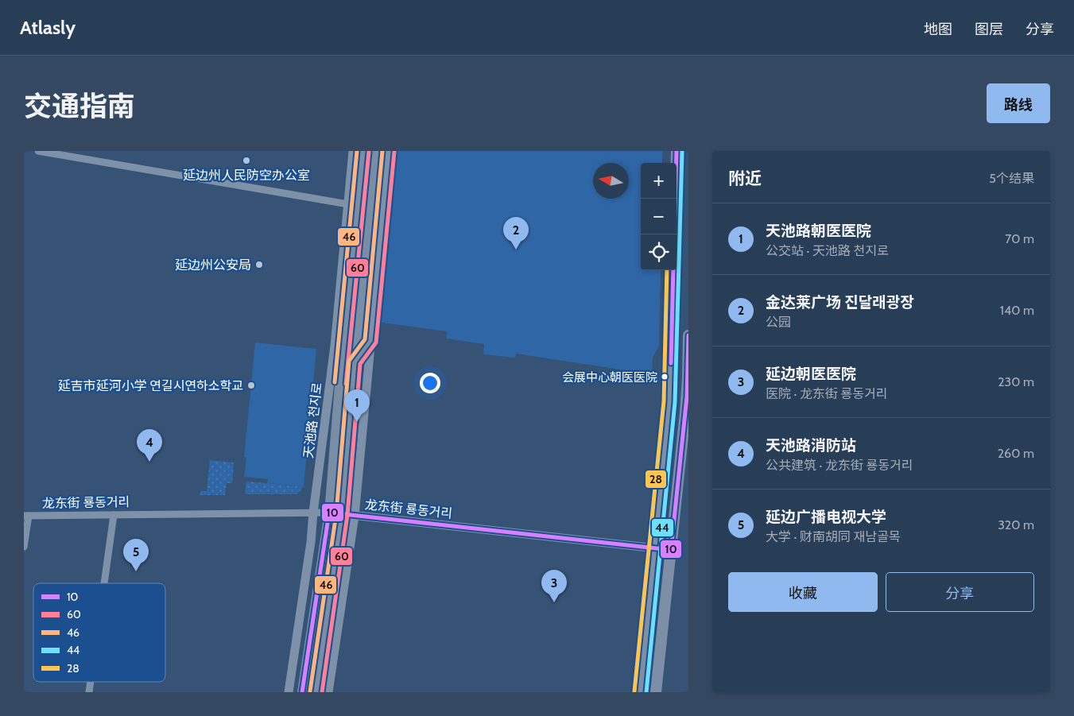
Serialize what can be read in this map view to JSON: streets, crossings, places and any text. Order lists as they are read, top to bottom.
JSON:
{
  "streets": {
    "main road": ["天池路 천지로"],
    "street": ["龙东街 룡동거리"]
  },
  "crossings": [
    ["天池路 천지로", "龙东街 룡동거리"]
  ],
  "places": [
    "延边州人民防空办公室",
    "延边州公安局",
    "会展中心朝医医院",
    "延吉市延河小学 연길시연하소학교"
  ],
  "lines": [
    "transit line 10",
    "transit line 46",
    "transit line 44",
    "transit line 60",
    "transit line 28"
  ],
  "legend": [
    "10",
    "60",
    "46",
    "44",
    "28"
  ],
  "north": "left",
  "page": {
    "header": "Atlasly",
    "nav": ["地图", "图层", "分享"],
    "title": "交通指南",
    "buttons": [
      "路线",
      ["收藏", "分享"]
    ],
    "heading": ["附近", "5个结果"],
    "map_buttons": ["+", "−"],
    "list": [
      {
        "mark": "1",
        "name": "天池路朝医医院",
        "note": "公交站 · 天池路 천지로",
        "value": "70 m"
      },
      {
        "mark": "2",
        "name": "金达莱广场 진달래광장",
        "note": "公园",
        "value": "140 m"
      },
      {
        "mark": "3",
        "name": "延边朝医医院",
        "note": "医院 · 龙东街 룡동거리",
        "value": "230 m"
      },
      {
        "mark": "4",
        "name": "天池路消防站",
        "note": "公共建筑 · 龙东街 룡동거리",
        "value": "260 m"
      },
      {
        "mark": "5",
        "name": "延边广播电视大学",
        "note": "大学 · 财南胡同 재남골목",
        "value": "320 m"
      }
    ],
    "pins": [
      "2",
      "1",
      "4",
      "5",
      "3"
    ]
  }
}
